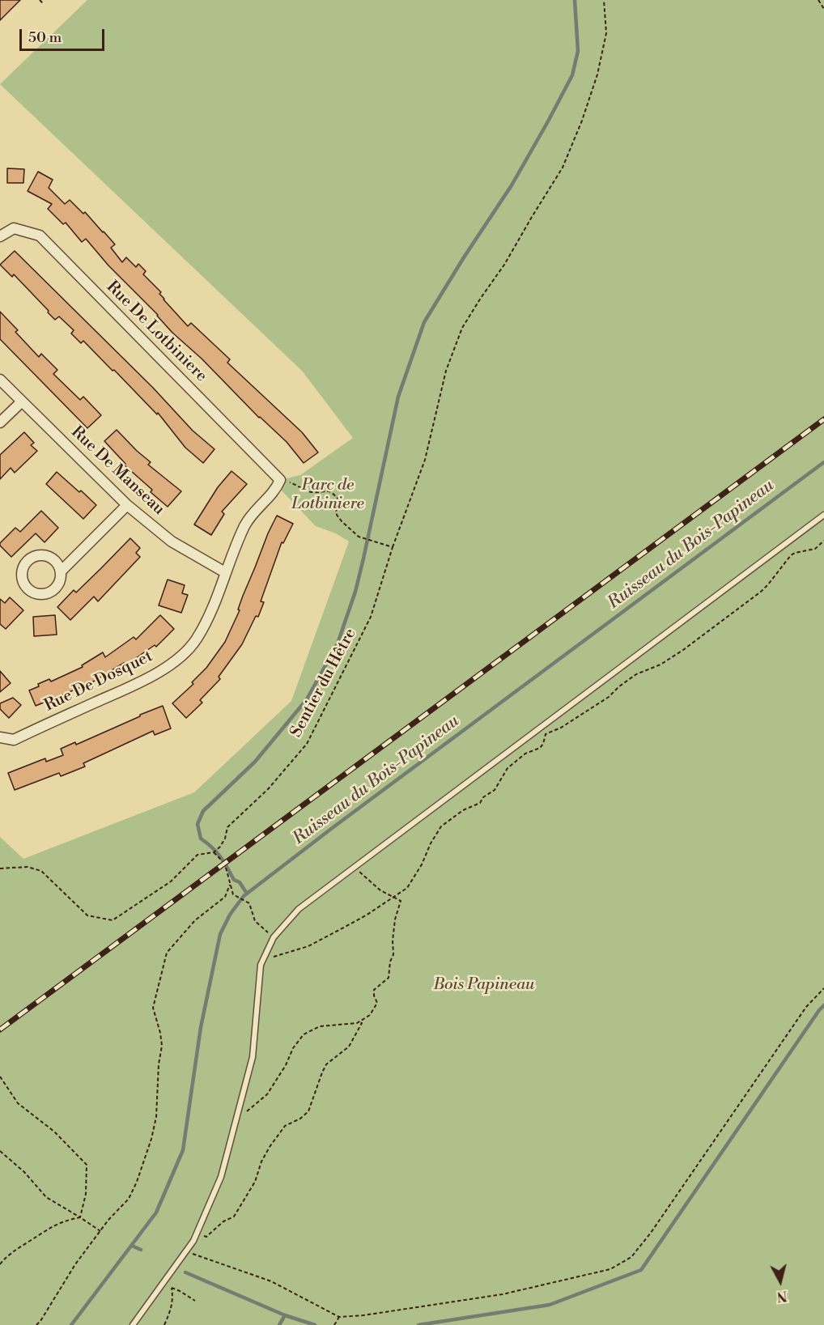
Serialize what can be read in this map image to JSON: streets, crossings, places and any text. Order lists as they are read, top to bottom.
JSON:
{
  "streets": {
    "street": ["Rue De Lotbiniere", "Rue De Manseau", "Rue De Dosquet"],
    "path": ["Sentier du Hêtre"]
  },
  "crossings": [
    ["Rue De Lotbiniere", "Rue De Dosquet"],
    ["Rue De Manseau", "Rue De Dosquet"]
  ],
  "water": ["Ruisseau du Bois-Papineau"],
  "parks": ["Parc de Lotbiniere", "Bois Papineau"],
  "scale_bar": "50 m",
  "north": "bottom"
}
